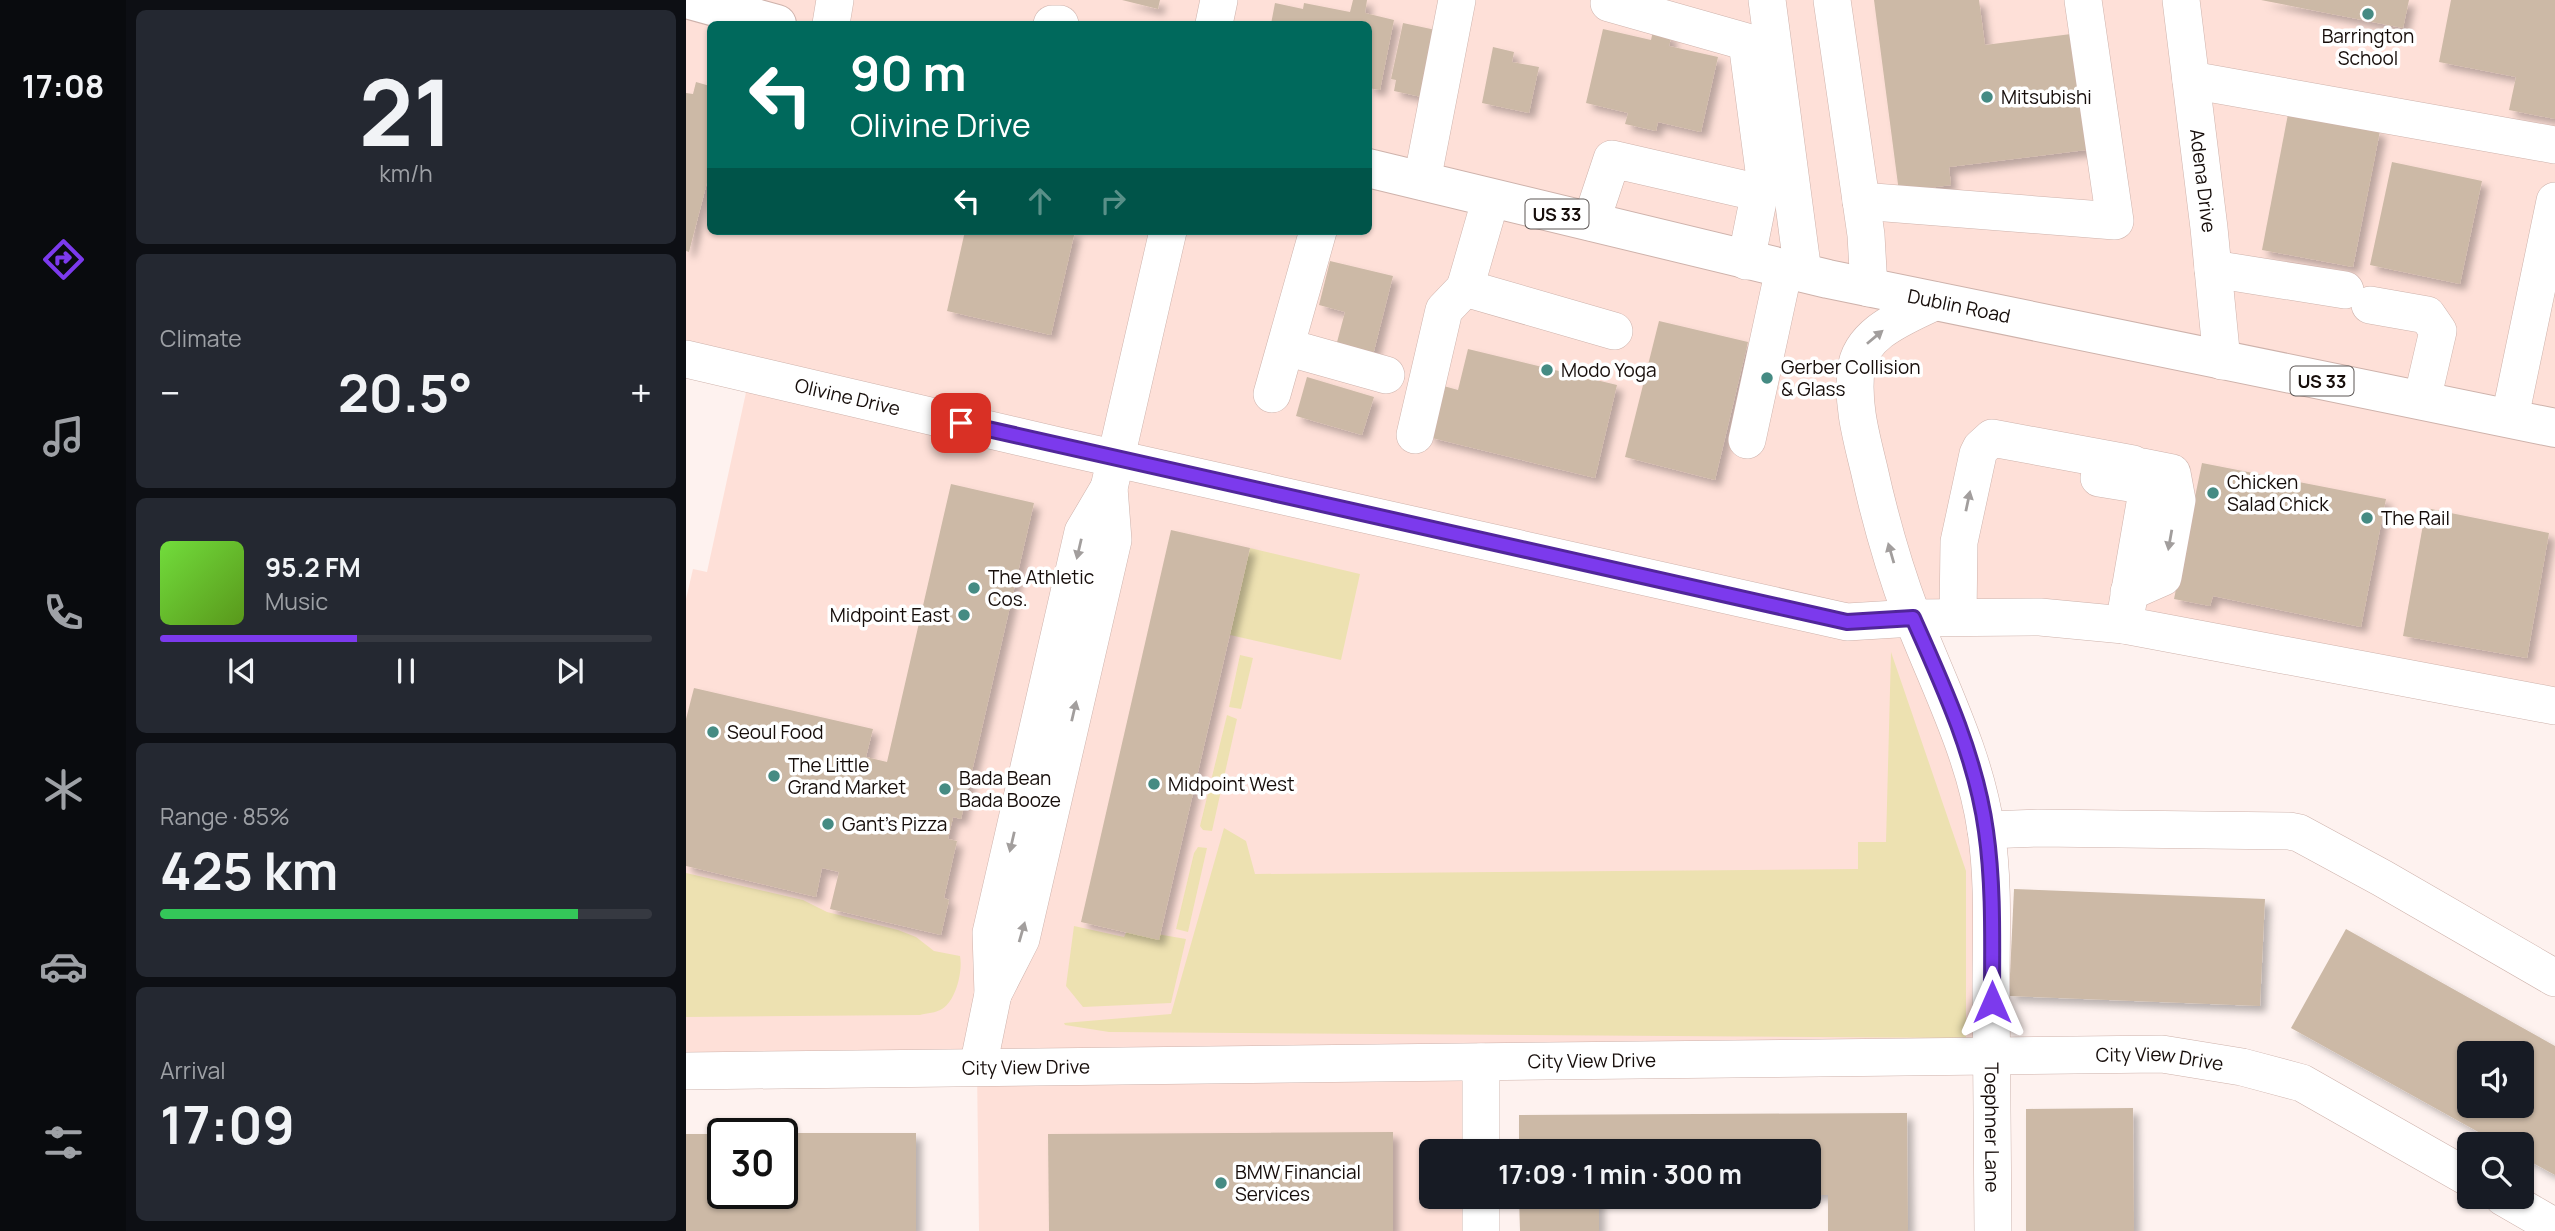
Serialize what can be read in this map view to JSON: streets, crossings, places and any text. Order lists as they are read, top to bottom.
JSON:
{
  "streets": {
    "main road": ["US 33", "Dublin Road"],
    "street": [
      "Adena Drive",
      "Olivine Drive",
      "City View Drive",
      "Toephner Lane"
    ]
  },
  "crossings": [
    ["Adena Drive", "Dublin Road"],
    ["Dublin Road", "Toephner Lane"],
    ["Olivine Drive", "Toephner Lane"],
    ["City View Drive", "Toephner Lane"]
  ],
  "places": [
    "Barrington School",
    "Mitsubishi",
    "Modo Yoga",
    "Gerber Collision & Glass",
    "Chicken Salad Chick",
    "The Rail",
    "The Athletic Cos.",
    "Midpoint East",
    "Seoul Food",
    "The Little Grand Market",
    "Midpoint West",
    "Bada Bean Bada Booze",
    "Gant's Pizza",
    "BMW Financial Services"
  ],
  "page": {
    "tabs": "17:08",
    "tile": [
      ["21", "km/h"],
      "Climate",
      ["Range · 85%", "425 km"],
      ["Arrival", "17:09"]
    ],
    "turn": ["90 m", "Olivine Drive"],
    "heat": ["−", "20.5°", "+"],
    "song": ["95.2 FM", "Music"],
    "limit": "30",
    "trip": "17:09 · 1 min · 300 m"
  }
}
